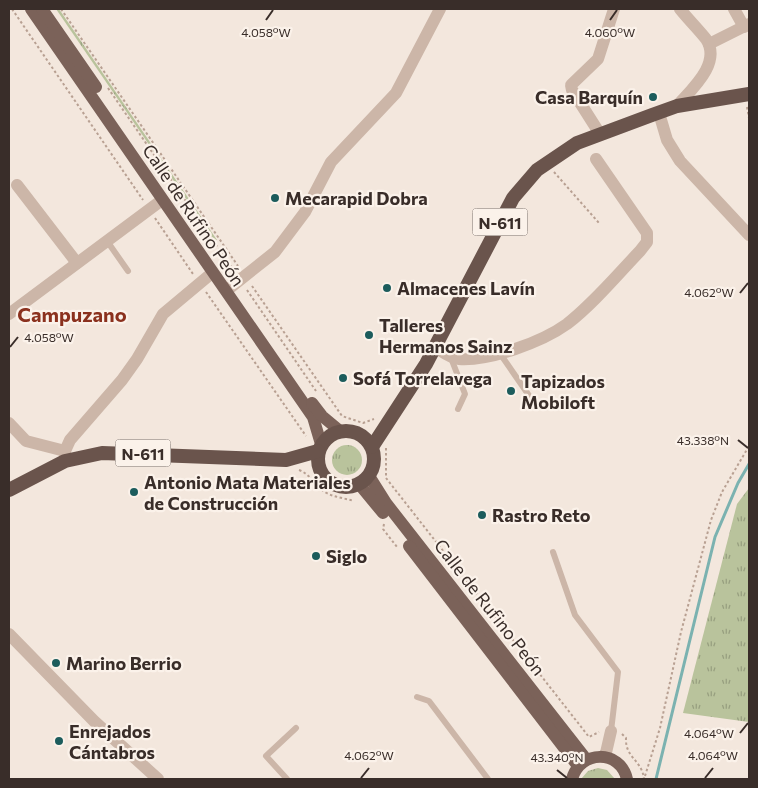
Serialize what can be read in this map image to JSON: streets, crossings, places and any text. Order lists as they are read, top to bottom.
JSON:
{
  "streets": {
    "highway": ["N-611"],
    "main road": ["Calle de Rufino Peón"]
  },
  "crossings": [
    ["Calle de Rufino Peón", "N-611"]
  ],
  "districts": ["Campuzano"],
  "places": [
    "Casa Barquín",
    "Mecarapid Dobra",
    "Almacenes Lavín",
    "Talleres Hermanos Sainz",
    "Sofá Torrelavega",
    "Tapizados Mobiloft",
    "Antonio Mata Materiales de Construcción",
    "Rastro Reto",
    "Siglo",
    "Marino Berrio",
    "Enrejados Cántabros"
  ],
  "coordinates": [
    "4.058°W",
    "4.060°W",
    "4.062°W",
    "43.338°N",
    "4.064°W",
    "43.340°N"
  ]
}
